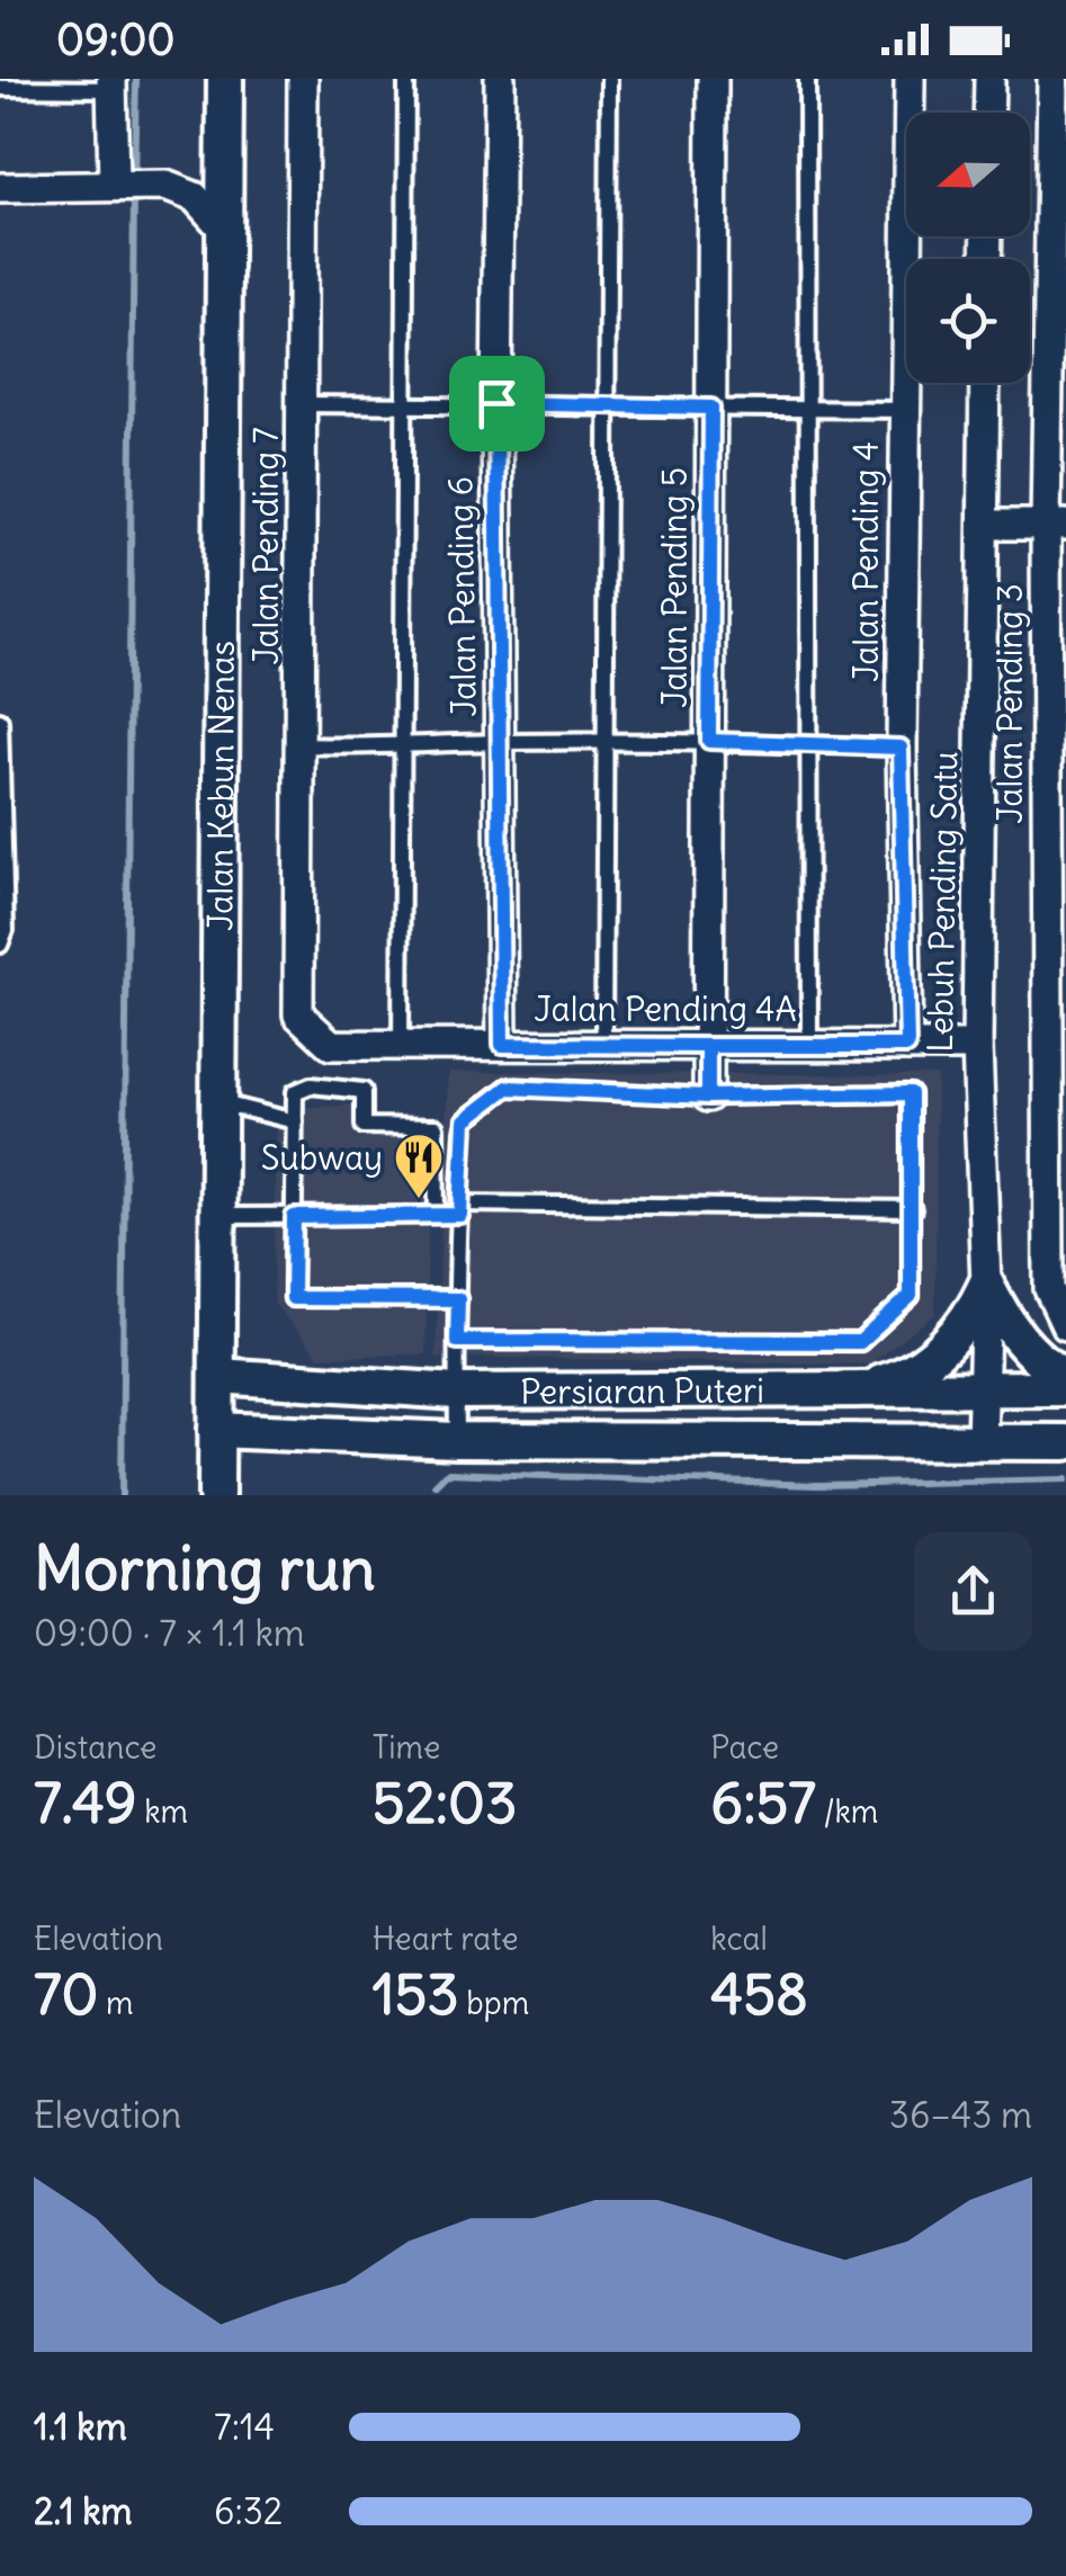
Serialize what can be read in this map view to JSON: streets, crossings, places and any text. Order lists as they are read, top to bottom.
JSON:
{
  "streets": {
    "street": [
      "Jalan Pending 7",
      "Jalan Pending 4",
      "Jalan Pending 5",
      "Jalan Pending 6",
      "Jalan Pending 3",
      "Jalan Kebun Nenas",
      "Lebuh Pending Satu",
      "Jalan Pending 4A",
      "Persiaran Puteri"
    ]
  },
  "crossings": [
    ["Jalan Pending 7", "Jalan Pending 4A"],
    ["Jalan Pending 4", "Jalan Pending 4A"],
    ["Jalan Pending 5", "Jalan Pending 4A"],
    ["Jalan Pending 6", "Jalan Pending 4A"],
    ["Jalan Kebun Nenas", "Persiaran Puteri"],
    ["Lebuh Pending Satu", "Jalan Pending 4A"],
    ["Lebuh Pending Satu", "Persiaran Puteri"]
  ],
  "places": {
    "restaurant": ["Subway"]
  },
  "north": "left",
  "page": {
    "status": "09:00",
    "heading": ["Morning run", "09:00 · 7 × 1.1 km"],
    "stats": [
      ["Distance", "7.49 km"],
      ["Time", "52:03"],
      ["Pace", "6:57 /km"],
      ["Elevation", "70 m"],
      ["Heart rate", "153 bpm"],
      ["kcal", "458"]
    ],
    "chart": ["Elevation", "36–43 m"],
    "list": [
      {
        "name": "1.1 km",
        "note": "7:14"
      },
      {
        "name": "2.1 km",
        "note": "6:32"
      }
    ]
  }
}
